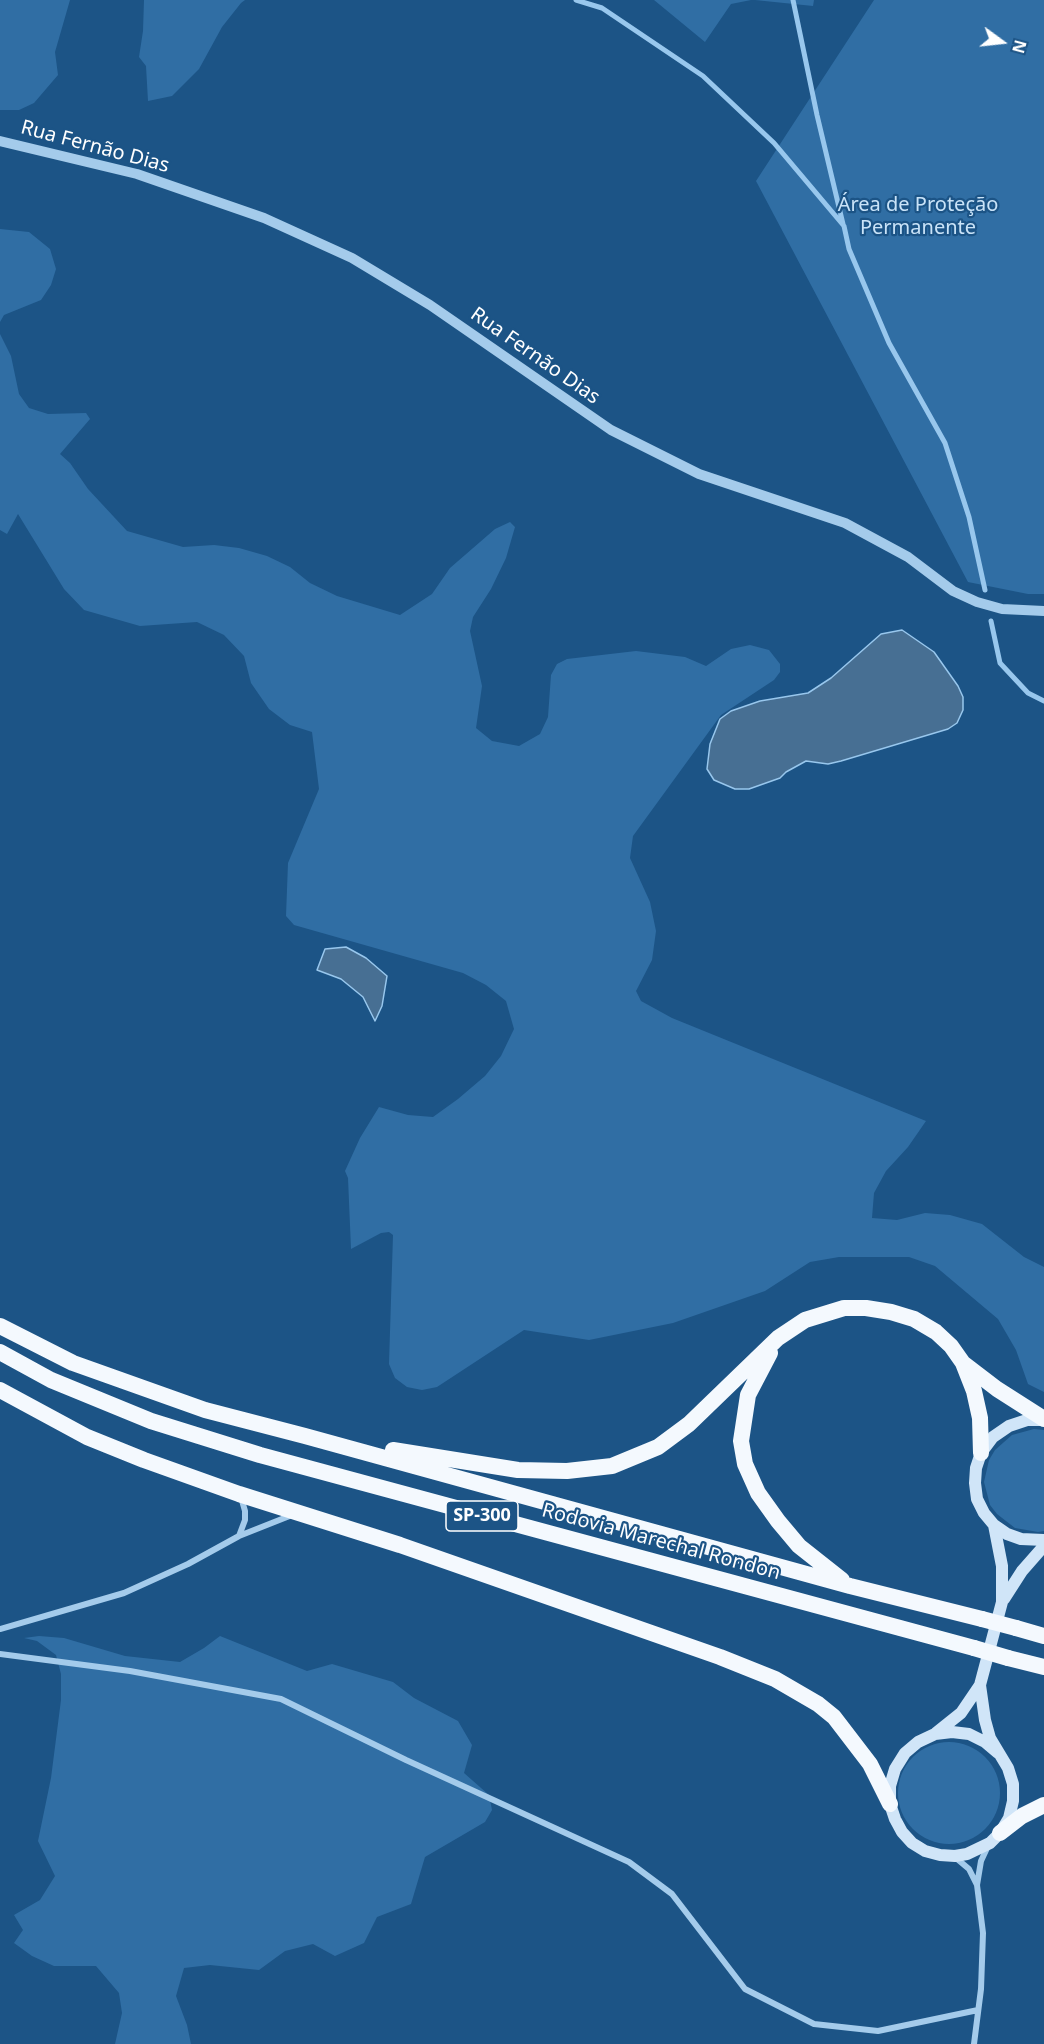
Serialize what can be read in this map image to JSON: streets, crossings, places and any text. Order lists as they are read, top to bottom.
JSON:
{
  "streets": {
    "highway": ["SP-300", "Rodovia Marechal Rondon"],
    "street": ["Rua Fernão Dias"]
  },
  "parks": ["Área de Proteção Permanente"],
  "north": "right"
}
